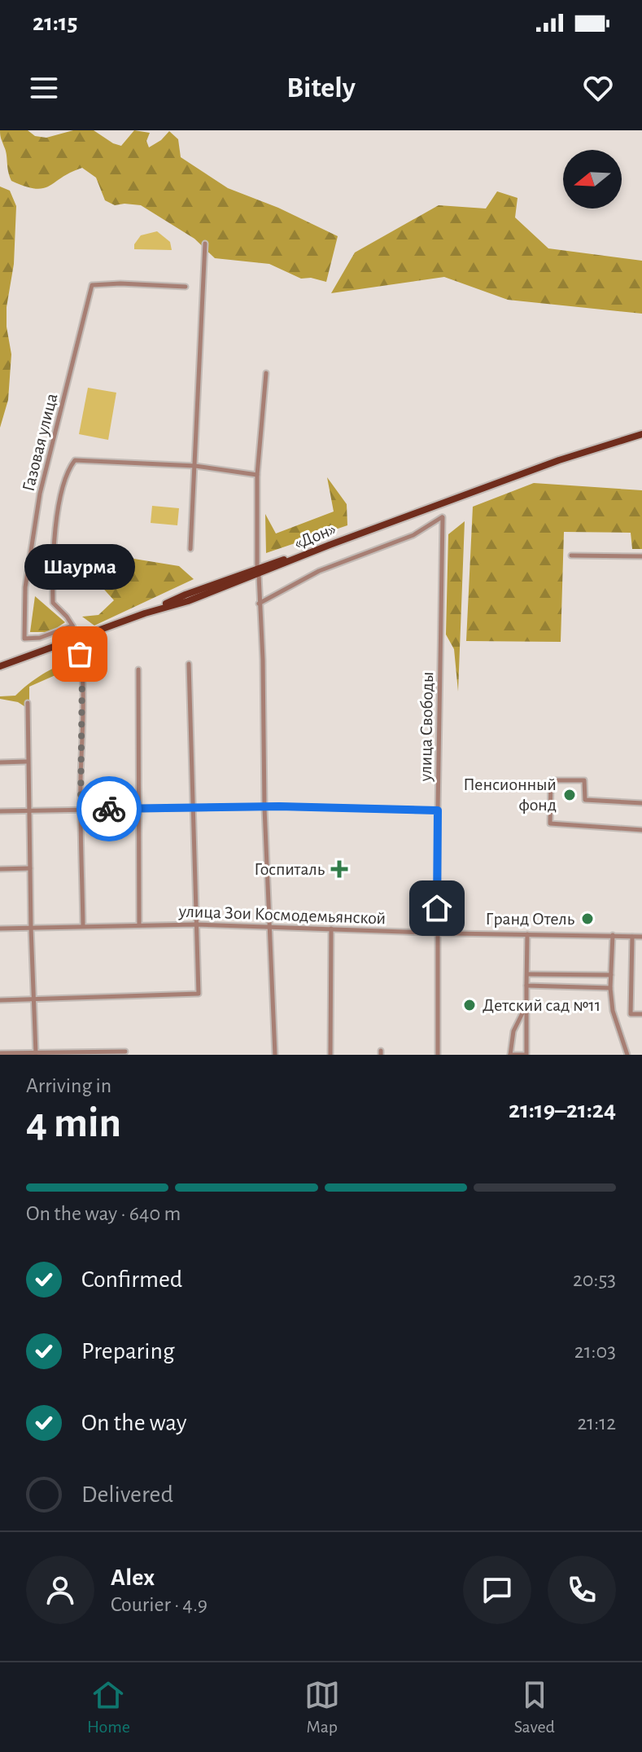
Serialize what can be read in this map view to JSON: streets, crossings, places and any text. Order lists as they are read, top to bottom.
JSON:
{
  "streets": {
    "main road": ["«Дон»"],
    "street": ["Газовая улица", "улица Свободы", "улица Зои Космодемьянской"]
  },
  "crossings": [
    ["улица Свободы", "улица Зои Космодемьянской"]
  ],
  "places": {
    "other": [
      "Шаурма",
      "Пенсионный фонд",
      "Гранд Отель",
      "Детский сад №11"
    ],
    "health": ["Госпиталь"]
  },
  "north": "left",
  "page": {
    "status": "21:15",
    "header": "Bitely",
    "bubble": "Шаурма",
    "heading": ["4 min", "Arriving in", "21:19–21:24"],
    "panel": ["Alex", "Courier · 4.9"],
    "bar": "On the way · 640 m",
    "list": [
      ["Confirmed", "20:53"],
      ["Preparing", "21:03"],
      ["On the way", "21:12"],
      "Delivered"
    ],
    "tabs": ["Home", "Map", "Saved"]
  }
}
